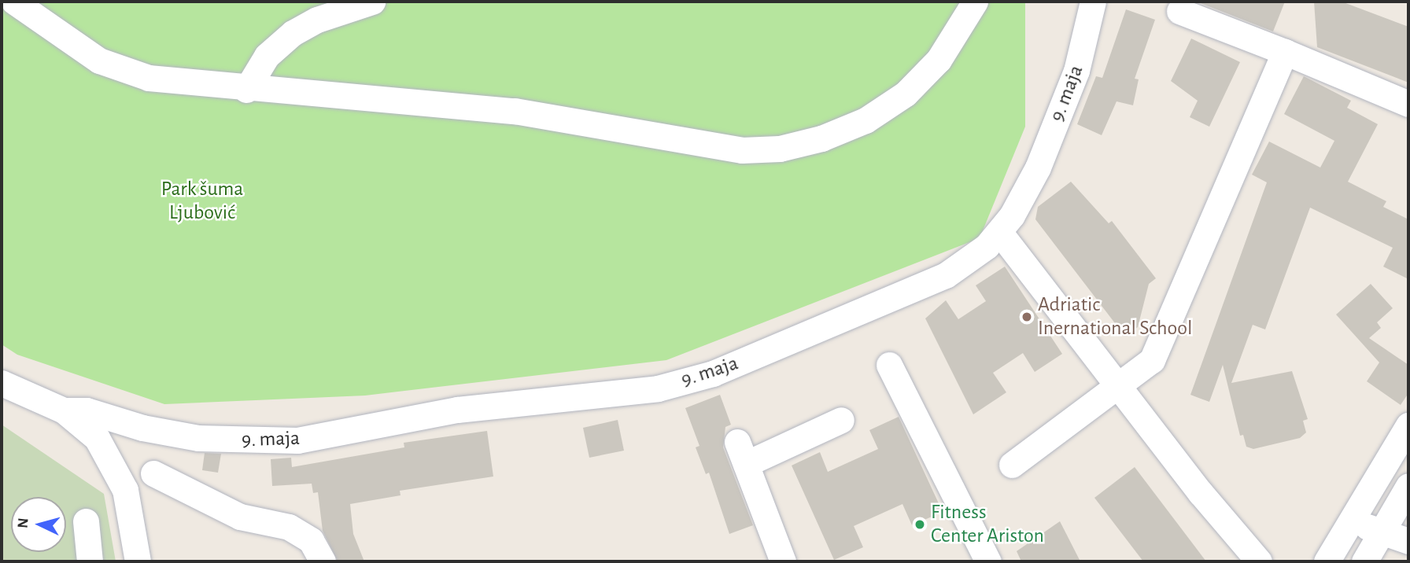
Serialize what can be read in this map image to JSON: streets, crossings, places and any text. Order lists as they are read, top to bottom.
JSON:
{
  "streets": {
    "street": ["9. maja"]
  },
  "parks": ["Park šuma Ljubović"],
  "places": ["Adriatic Inernational School", "Fitness Center Ariston"],
  "north": "left"
}
